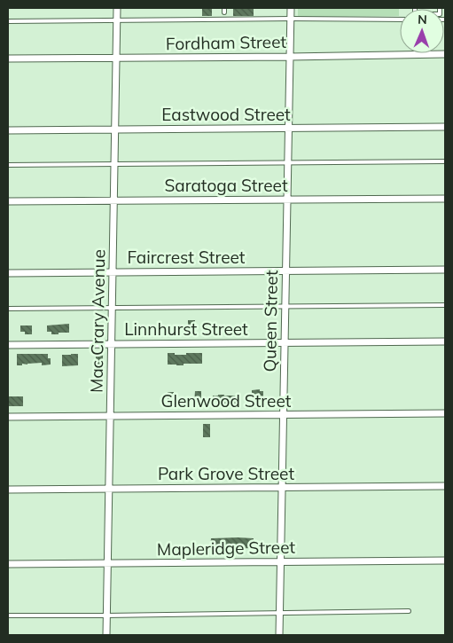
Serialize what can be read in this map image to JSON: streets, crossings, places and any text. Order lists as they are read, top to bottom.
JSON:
{
  "streets": {
    "street": [
      "Fordham Street",
      "Eastwood Street",
      "Saratoga Street",
      "Faircrest Street",
      "Mac Crary Avenue",
      "Queen Street",
      "Linnhurst Street",
      "Glenwood Street",
      "Park Grove Street",
      "Mapleridge Street"
    ]
  },
  "crossings": [
    ["Fordham Street", "Mac Crary Avenue"],
    ["Fordham Street", "Queen Street"],
    ["Eastwood Street", "Mac Crary Avenue"],
    ["Eastwood Street", "Queen Street"],
    ["Saratoga Street", "Mac Crary Avenue"],
    ["Saratoga Street", "Queen Street"],
    ["Faircrest Street", "Mac Crary Avenue"],
    ["Faircrest Street", "Queen Street"],
    ["Mac Crary Avenue", "Linnhurst Street"],
    ["Mac Crary Avenue", "Glenwood Street"],
    ["Mac Crary Avenue", "Park Grove Street"],
    ["Mac Crary Avenue", "Mapleridge Street"],
    ["Queen Street", "Linnhurst Street"],
    ["Queen Street", "Glenwood Street"],
    ["Queen Street", "Park Grove Street"],
    ["Queen Street", "Mapleridge Street"]
  ],
  "north": "top"
}
